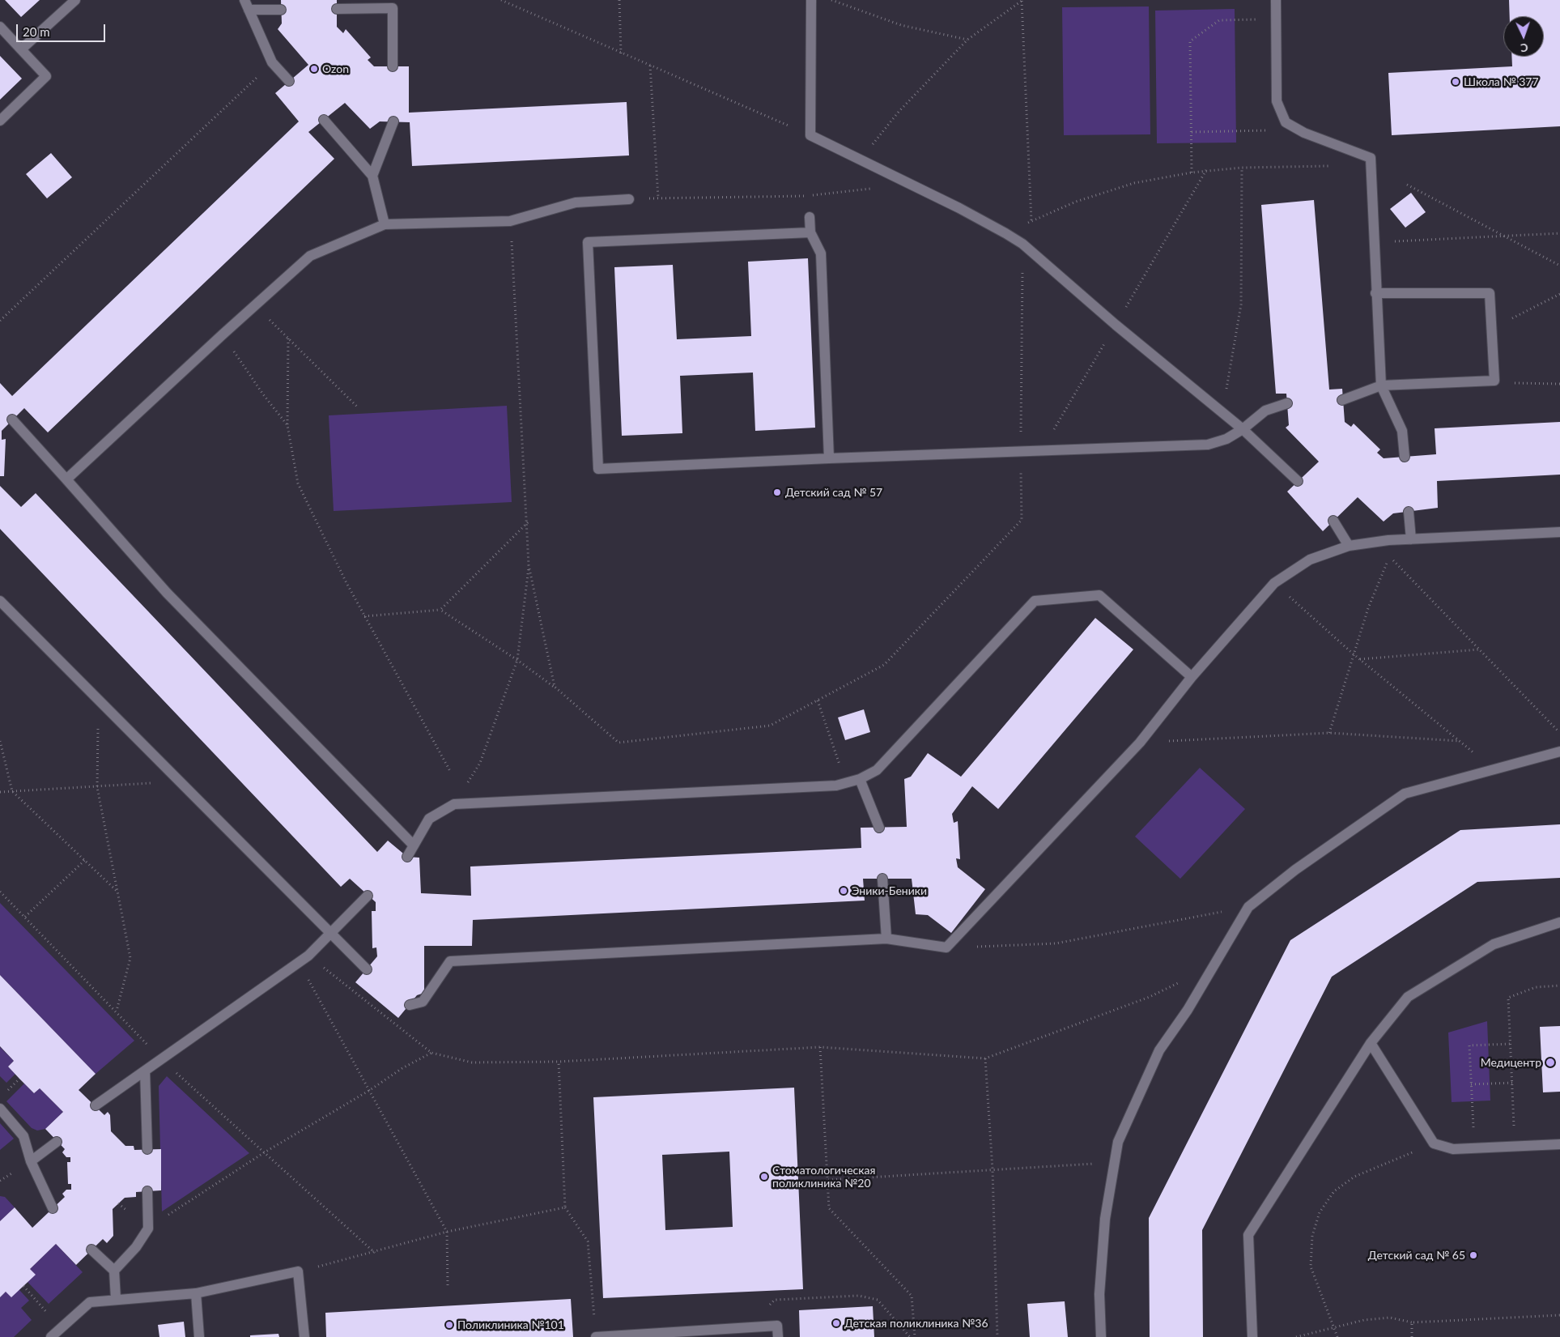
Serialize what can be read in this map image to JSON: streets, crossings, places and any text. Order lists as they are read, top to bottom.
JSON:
{
  "places": [
    "Ozon",
    "Школа № 377",
    "Детский сад № 57",
    "Эники-Беники",
    "Медицентр",
    "Стоматологическая поликлиника №20",
    "Детский сад № 65",
    "Детская поликлиника №36",
    "Поликлиника №101"
  ],
  "scale_bar": "20 m",
  "north": "bottom"
}
